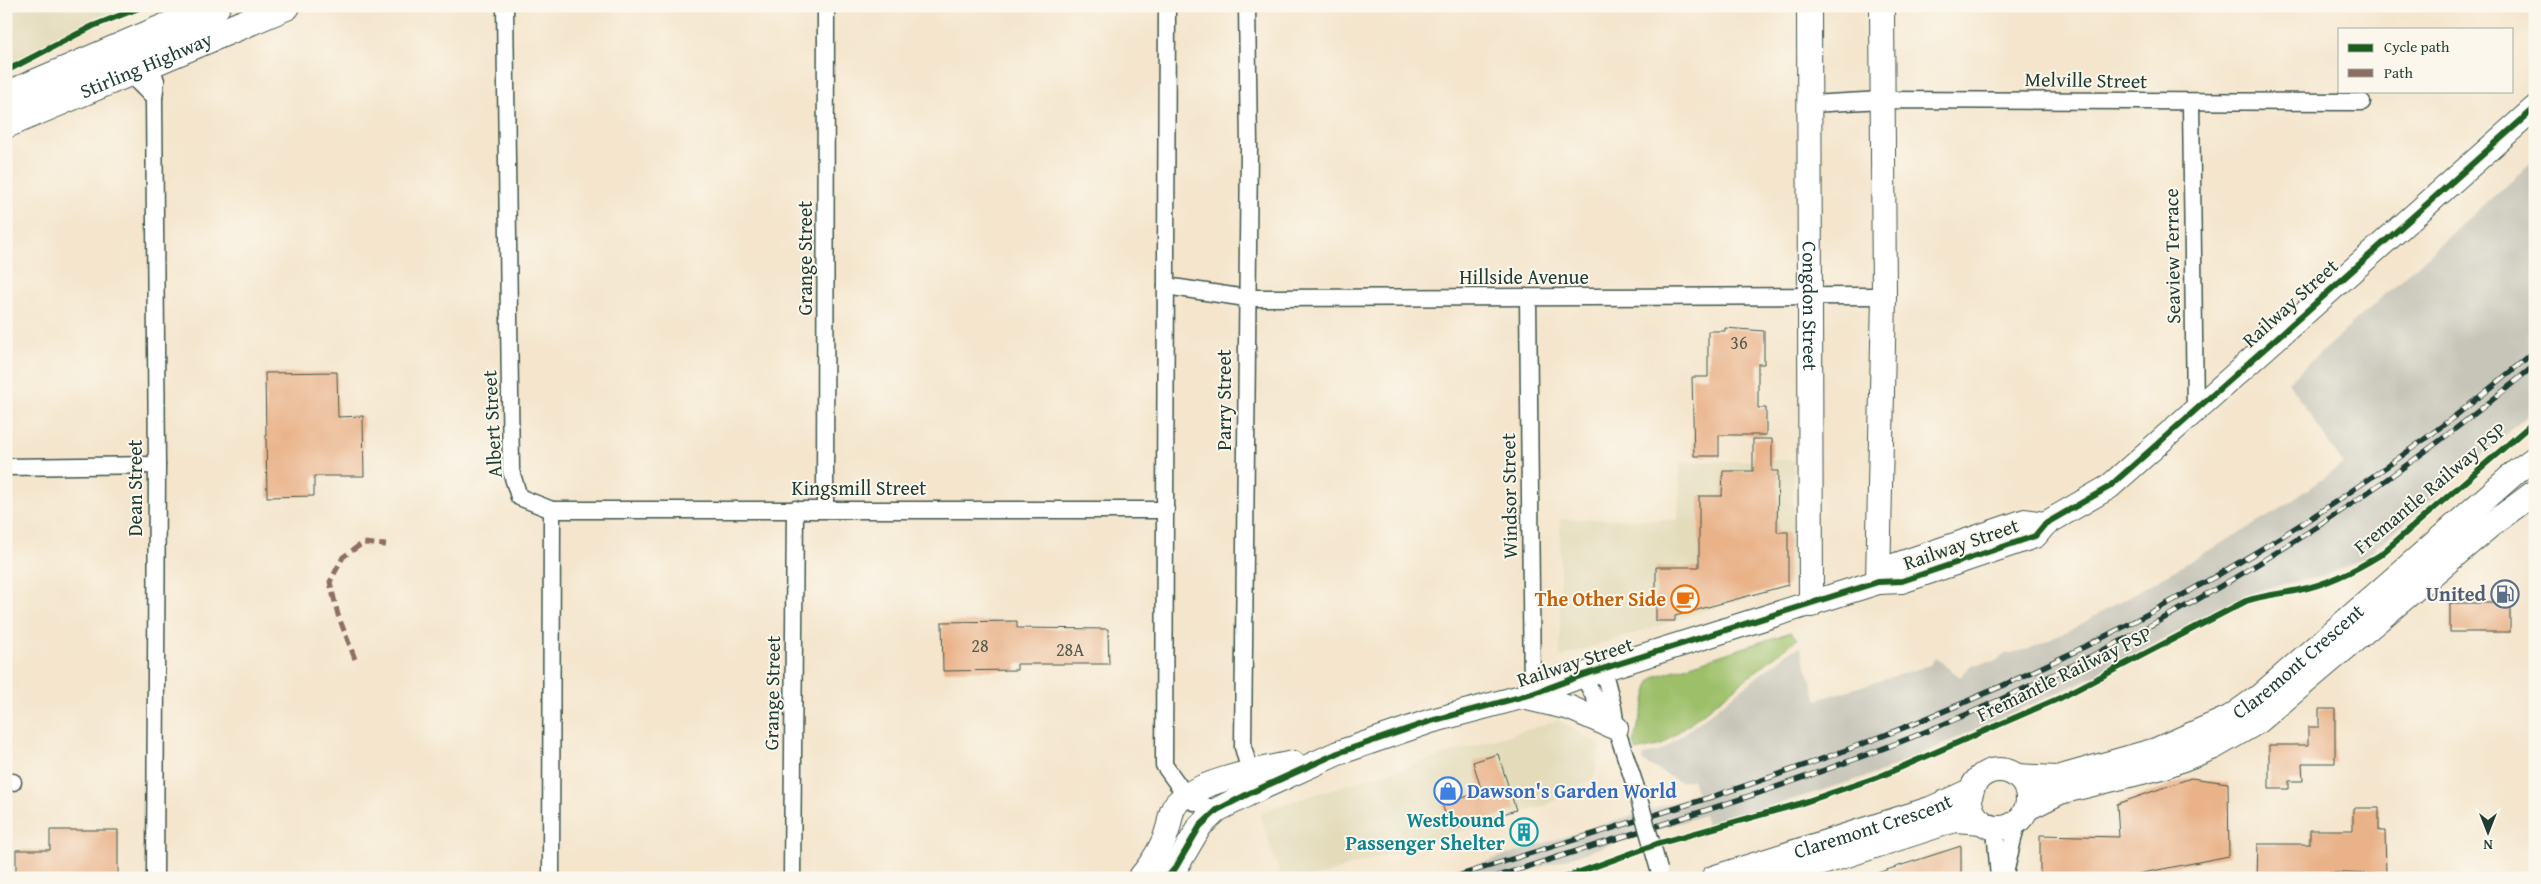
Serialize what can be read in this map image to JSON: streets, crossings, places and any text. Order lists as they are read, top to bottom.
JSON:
{
  "streets": {
    "highway": ["Stirling Highway"],
    "street": [
      "Melville Street",
      "Seaview Terrace",
      "Grange Street",
      "Hillside Avenue",
      "Railway Street",
      "Congdon Street",
      "Parry Street",
      "Albert Street",
      "Dean Street",
      "Kingsmill Street",
      "Windsor Street",
      "Claremont Crescent"
    ],
    "cycle path": ["Fremantle Railway PSP"]
  },
  "crossings": [
    ["Stirling Highway", "Dean Street"],
    ["Melville Street", "Seaview Terrace"],
    ["Melville Street", "Congdon Street"],
    ["Seaview Terrace", "Railway Street"],
    ["Grange Street", "Kingsmill Street"],
    ["Hillside Avenue", "Congdon Street"],
    ["Hillside Avenue", "Parry Street"],
    ["Hillside Avenue", "Windsor Street"],
    ["Railway Street", "Congdon Street"],
    ["Railway Street", "Parry Street"],
    ["Railway Street", "Windsor Street"],
    ["Albert Street", "Kingsmill Street"]
  ],
  "places": {
    "fuel station": ["United"],
    "cafe": ["The Other Side"],
    "shop": ["Dawson's Garden World"],
    "building": ["Westbound Passenger Shelter"]
  },
  "house_numbers": ["36", "28", "28A"],
  "legend": ["Cycle path", "Path"],
  "north": "bottom"
}
